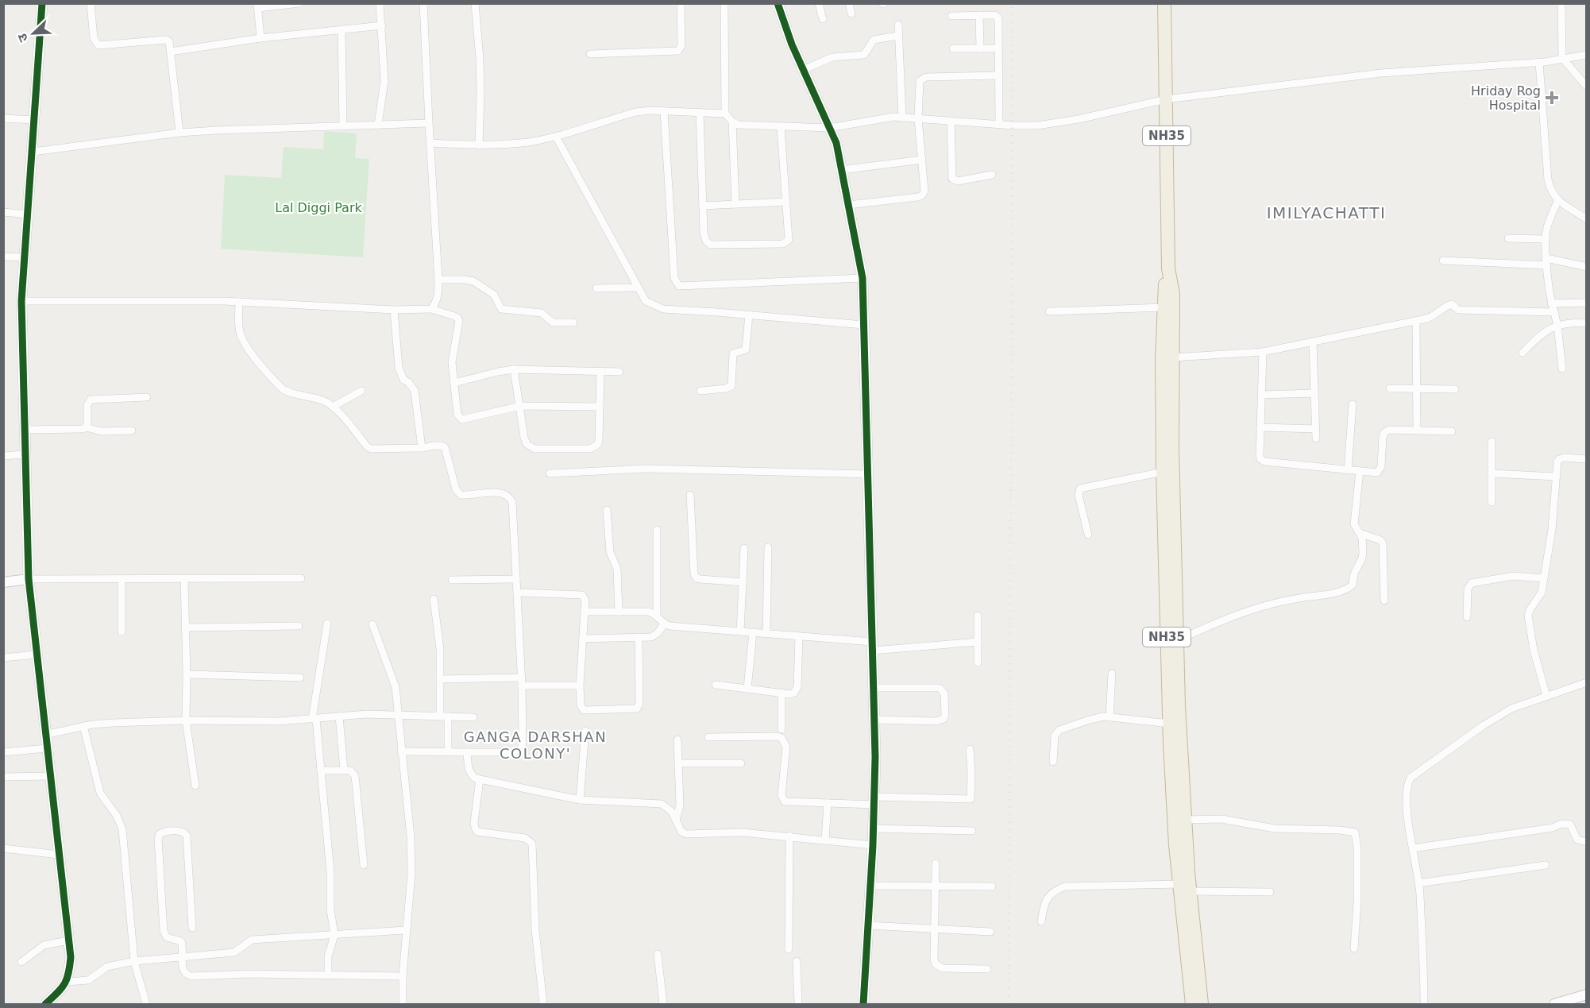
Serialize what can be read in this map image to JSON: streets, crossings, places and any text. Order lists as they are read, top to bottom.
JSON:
{
  "streets": {
    "highway": ["NH35"]
  },
  "districts": ["IMILYACHATTI", "GANGA DARSHAN COLONY'"],
  "parks": ["Lal Diggi Park"],
  "places": {
    "health": ["Hriday Rog Hospital"]
  },
  "north": "bottom left"
}
